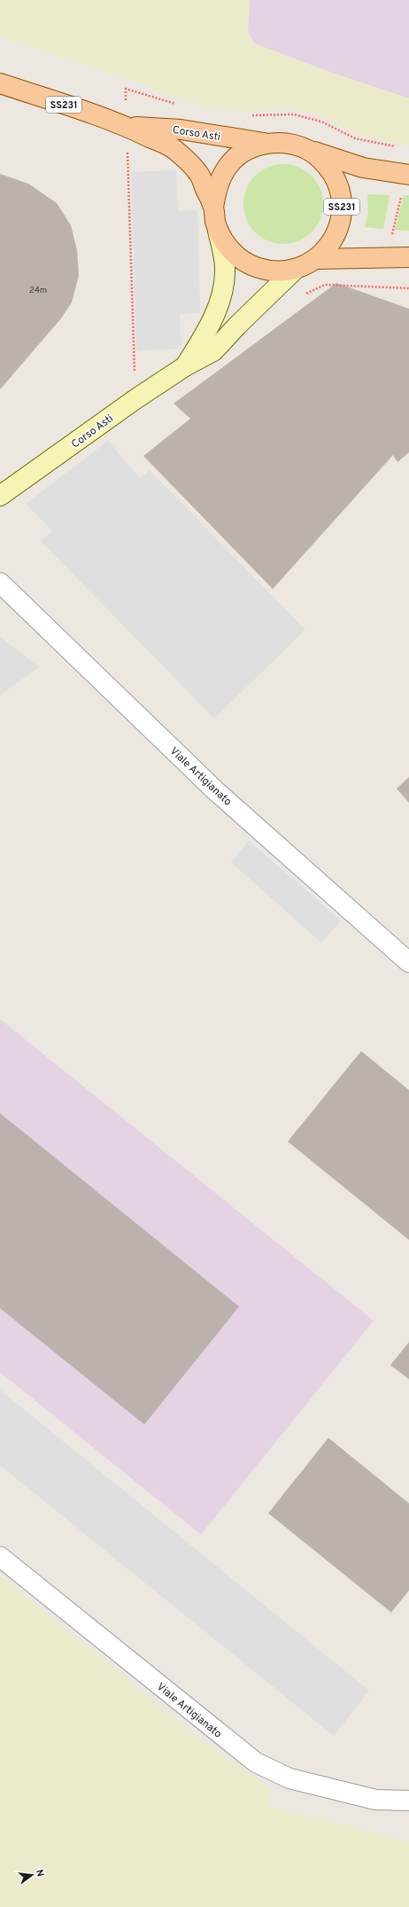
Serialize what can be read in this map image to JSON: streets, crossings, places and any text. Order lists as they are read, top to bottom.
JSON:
{
  "streets": {
    "main road": ["SS231", "Corso Asti"],
    "street": ["Viale Artigianato"]
  },
  "crossings": [
    ["SS231", "Corso Asti"]
  ],
  "house_numbers": ["24m"],
  "north": "right"
}
